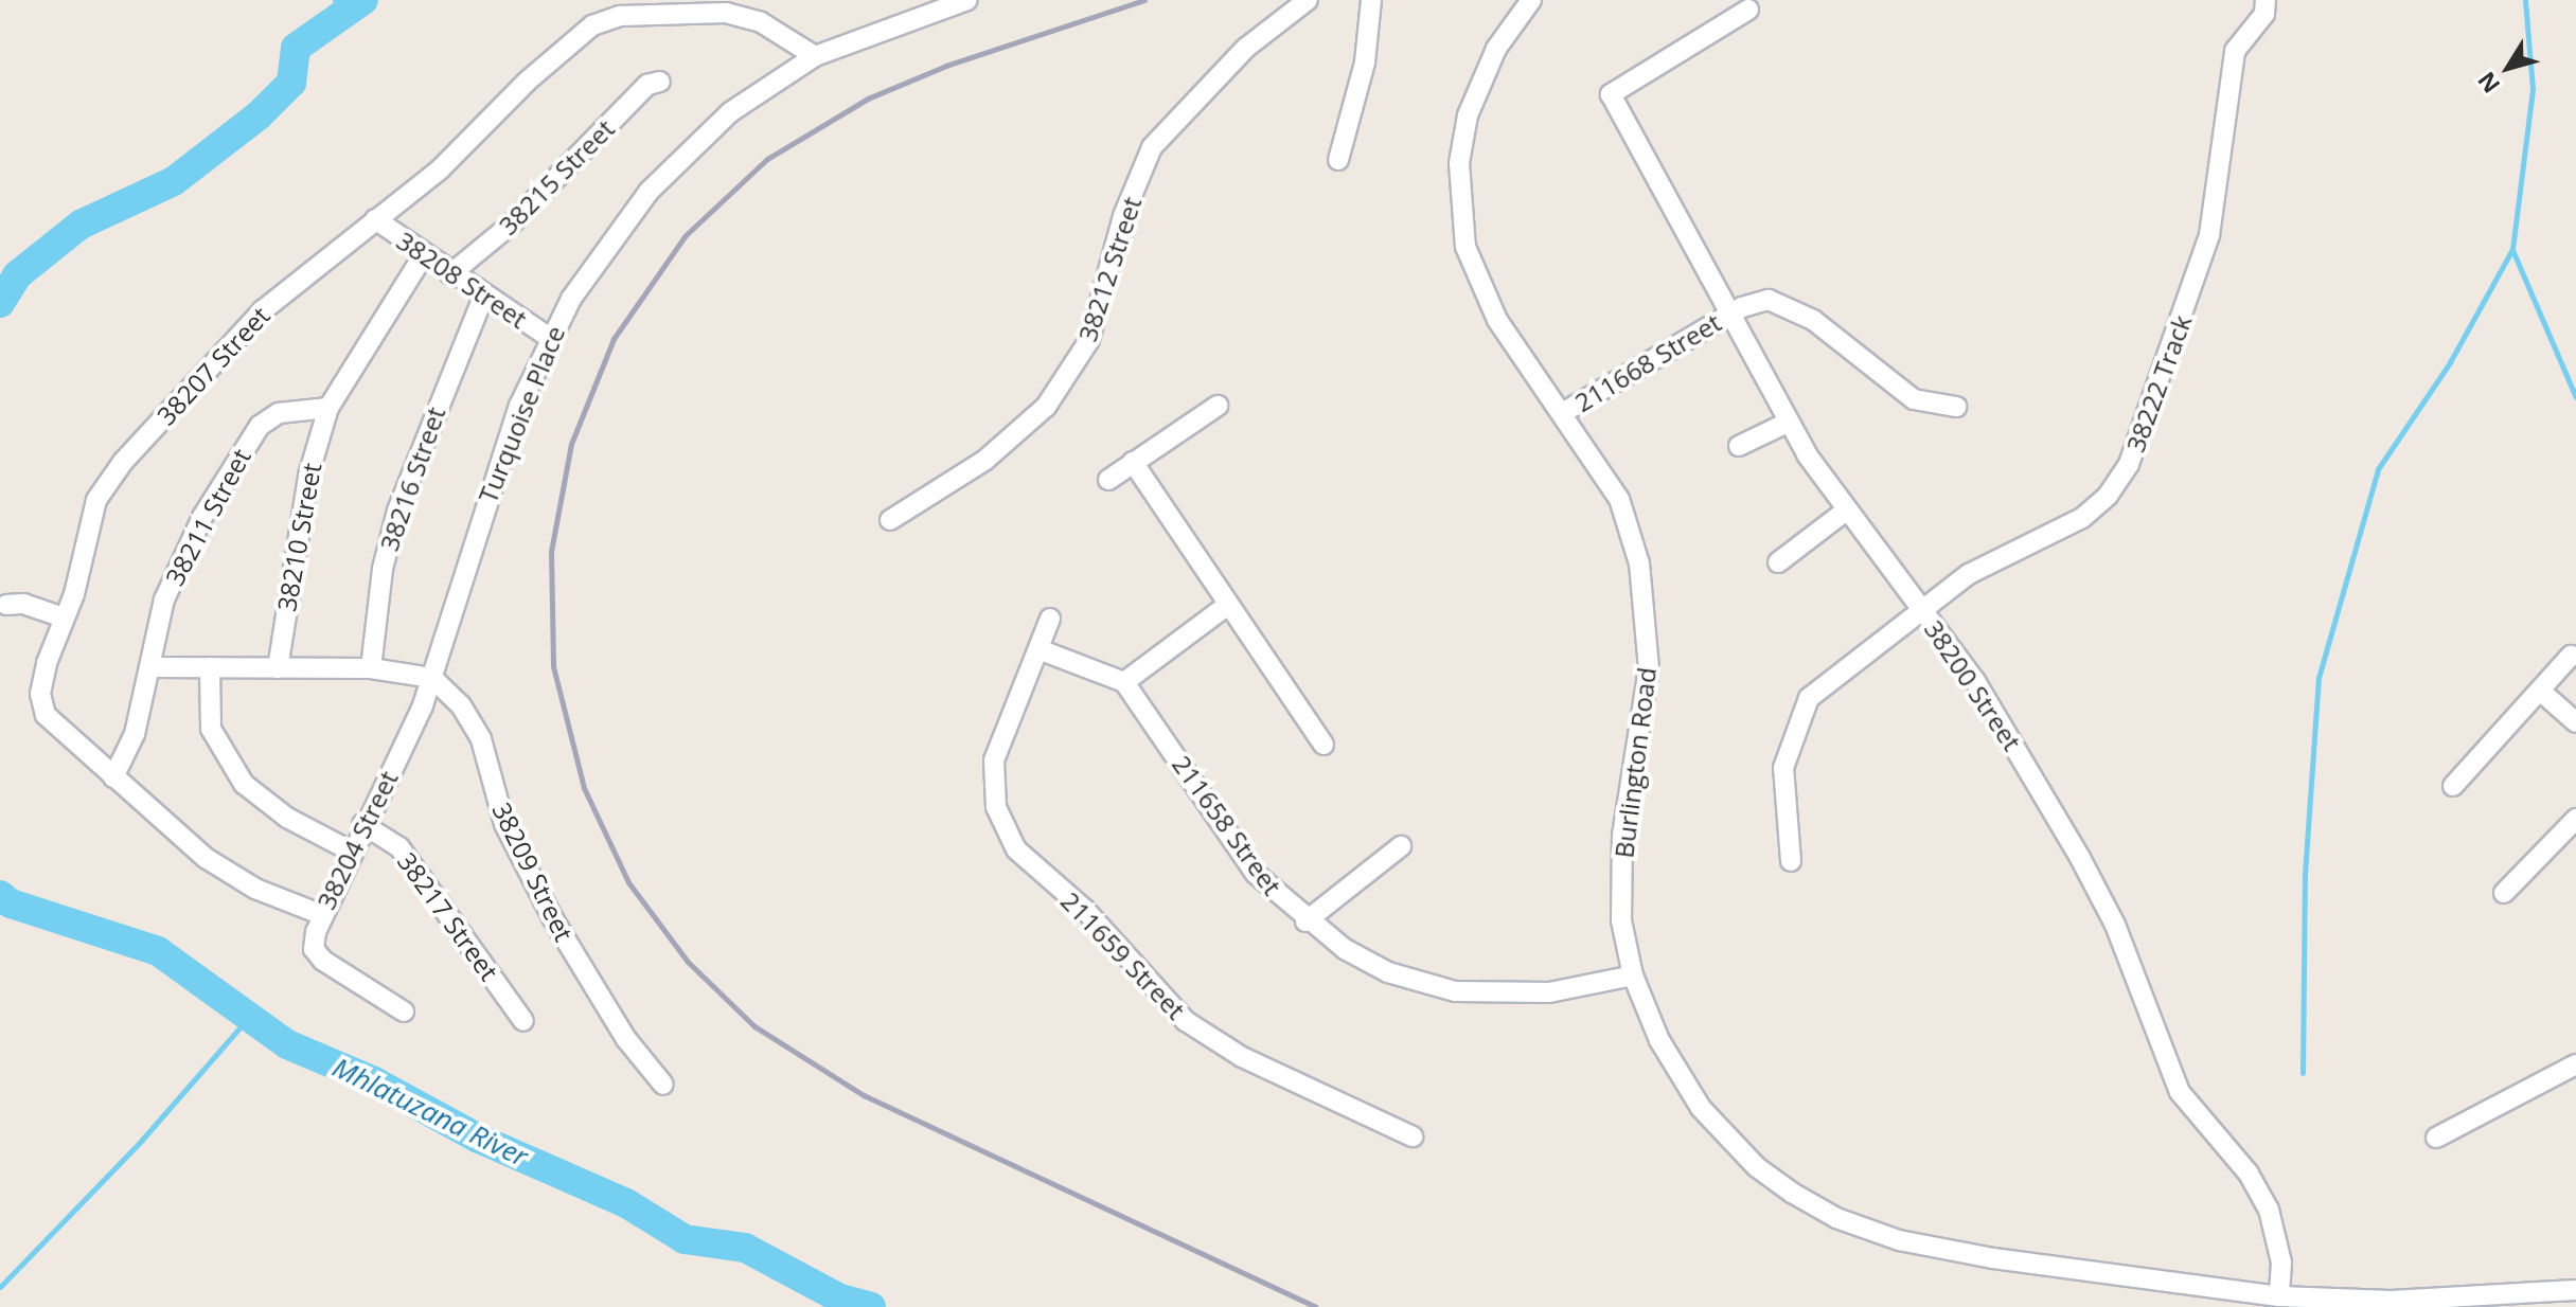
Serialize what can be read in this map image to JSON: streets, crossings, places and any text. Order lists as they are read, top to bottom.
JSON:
{
  "streets": {
    "street": [
      "38215 Street",
      "38212 Street",
      "38208 Street",
      "211668 Street",
      "38207 Street",
      "38222 Track",
      "Turquoise Place",
      "38216 Street",
      "38211 Street",
      "38210 Street",
      "38200 Street",
      "Burlington Road",
      "211658 Street",
      "38204 Street",
      "38209 Street",
      "38217 Street",
      "211659 Street"
    ]
  },
  "crossings": [
    ["38215 Street", "38208 Street"],
    ["38208 Street", "38207 Street"],
    ["38208 Street", "Turquoise Place"],
    ["38208 Street", "38216 Street"],
    ["38208 Street", "38210 Street"],
    ["211668 Street", "38200 Street"],
    ["211668 Street", "Burlington Road"],
    ["38207 Street", "Turquoise Place"],
    ["38207 Street", "38211 Street"],
    ["38207 Street", "38204 Street"],
    ["38222 Track", "38200 Street"],
    ["Turquoise Place", "38204 Street"],
    ["Turquoise Place", "38209 Street"],
    ["38211 Street", "38210 Street"],
    ["38200 Street", "Burlington Road"],
    ["Burlington Road", "211658 Street"],
    ["38204 Street", "38209 Street"],
    ["38204 Street", "38217 Street"]
  ],
  "water": ["Mhlatuzana River"],
  "north": "bottom left"
}
